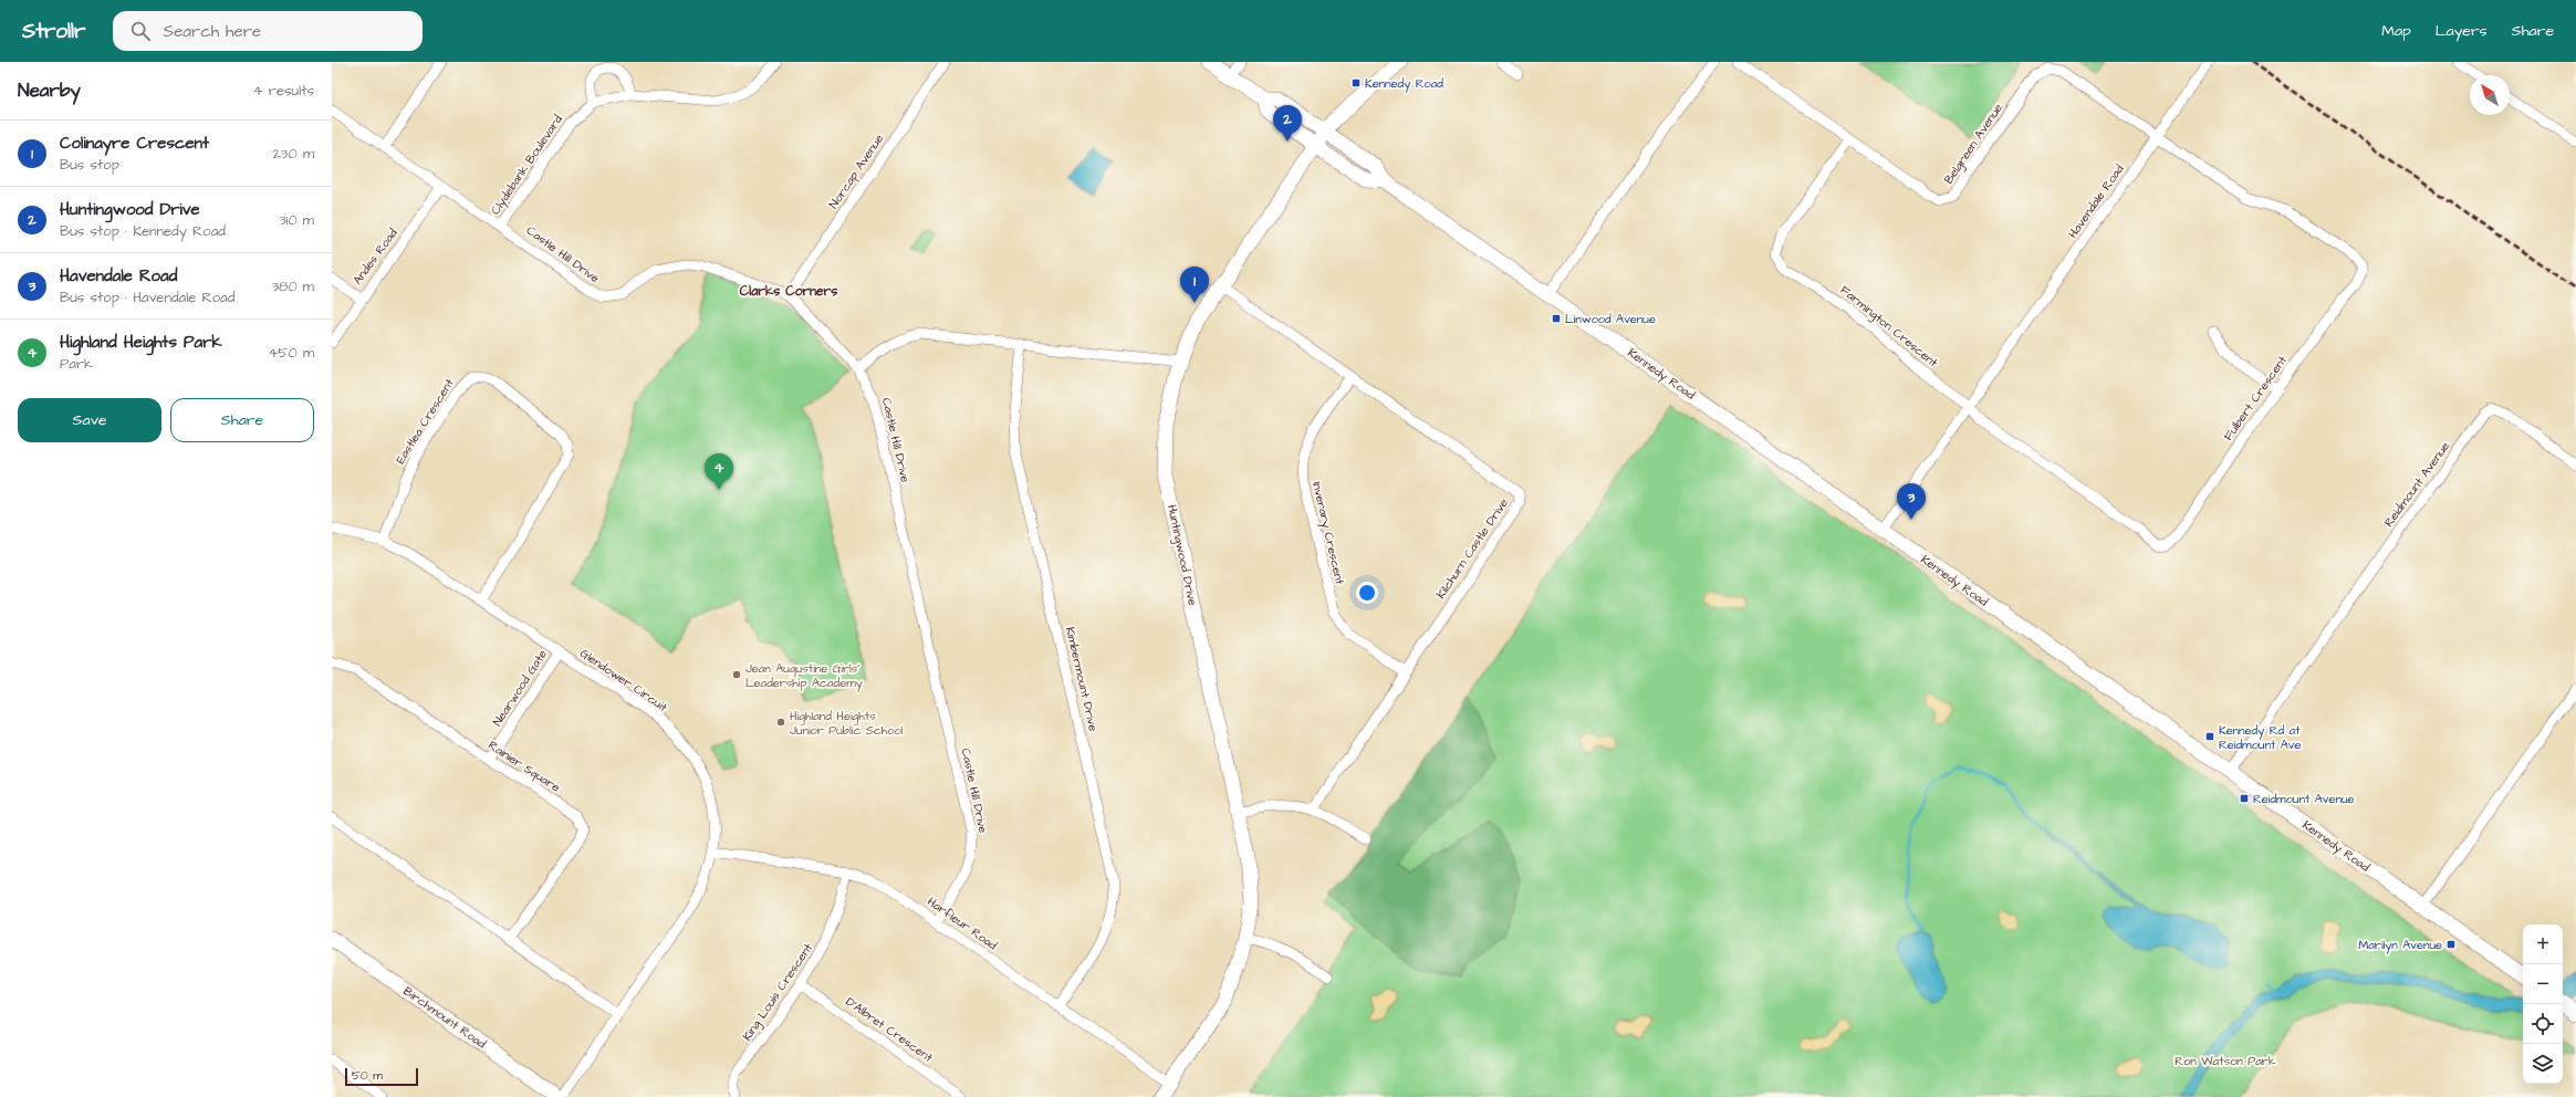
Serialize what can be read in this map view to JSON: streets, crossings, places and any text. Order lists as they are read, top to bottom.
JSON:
{
  "streets": {
    "main road": ["Kennedy Road", "Huntingwood Drive", "Birchmount Road"],
    "street": [
      "Belgreen Avenue",
      "Clydebank Boulevard",
      "Norcap Avenue",
      "Havendale Road",
      "Castle Hill Drive",
      "Andes Road",
      "Farmington Crescent",
      "Fulbert Crescent",
      "Eastlea Crescent",
      "Reidmount Avenue",
      "Inverary Crescent",
      "Kilchurn Castle Drive",
      "Kimbermount Drive",
      "Glendower Circuit",
      "Nearwood Gate",
      "Rainier Square",
      "Harfleur Road",
      "King Louis Crescent",
      "D'Albret Crescent"
    ]
  },
  "crossings": [
    ["Belgreen Avenue", "Havendale Road"],
    ["Belgreen Avenue", "Farmington Crescent"],
    ["Belgreen Avenue", "Fulbert Crescent"],
    ["Clydebank Boulevard", "Castle Hill Drive"],
    ["Norcap Avenue", "Castle Hill Drive"],
    ["Havendale Road", "Farmington Crescent"],
    ["Havendale Road", "Kennedy Road"],
    ["Havendale Road", "Fulbert Crescent"],
    ["Castle Hill Drive", "Andes Road"],
    ["Castle Hill Drive", "Harfleur Road"],
    ["Farmington Crescent", "Fulbert Crescent"],
    ["Kennedy Road", "Reidmount Avenue"],
    ["Kennedy Road", "Huntingwood Drive"],
    ["Eastlea Crescent", "Glendower Circuit"],
    ["Inverary Crescent", "Kilchurn Castle Drive"],
    ["Kilchurn Castle Drive", "Huntingwood Drive"],
    ["Huntingwood Drive", "Harfleur Road"],
    ["Kimbermount Drive", "Harfleur Road"],
    ["Glendower Circuit", "Nearwood Gate"],
    ["Glendower Circuit", "Harfleur Road"],
    ["Nearwood Gate", "Rainier Square"],
    ["Harfleur Road", "King Louis Crescent"],
    ["King Louis Crescent", "D'Albret Crescent"]
  ],
  "districts": ["Clarks Corners"],
  "parks": ["Ron Watson Park"],
  "places": {
    "transit": [
      "Kennedy Road",
      "Linwood Avenue",
      "Kennedy Rd at Reidmount Ave",
      "Reidmount Avenue",
      "Marilyn Avenue"
    ],
    "other": ["Jean Augustine Girls' Leadership Academy", "Highland Heights Junior Public School"]
  },
  "scale_bar": "50 m",
  "north": "top left",
  "page": {
    "header": "Strollr",
    "search": "Search here",
    "nav": ["Map", "Layers", "Share"],
    "heading": ["Nearby", "4 results"],
    "pins": [
      "2",
      "1",
      "4",
      "3"
    ],
    "list": [
      {
        "mark": "1",
        "name": "Colinayre Crescent",
        "note": "Bus stop",
        "value": "230 m"
      },
      {
        "mark": "2",
        "name": "Huntingwood Drive",
        "note": "Bus stop · Kennedy Road",
        "value": "310 m"
      },
      {
        "mark": "3",
        "name": "Havendale Road",
        "note": "Bus stop · Havendale Road",
        "value": "380 m"
      },
      {
        "mark": "4",
        "name": "Highland Heights Park",
        "note": "Park",
        "value": "450 m"
      }
    ],
    "buttons": ["Save", "Share"],
    "map_buttons": ["+", "−"],
    "scale": "50 m"
  }
}
